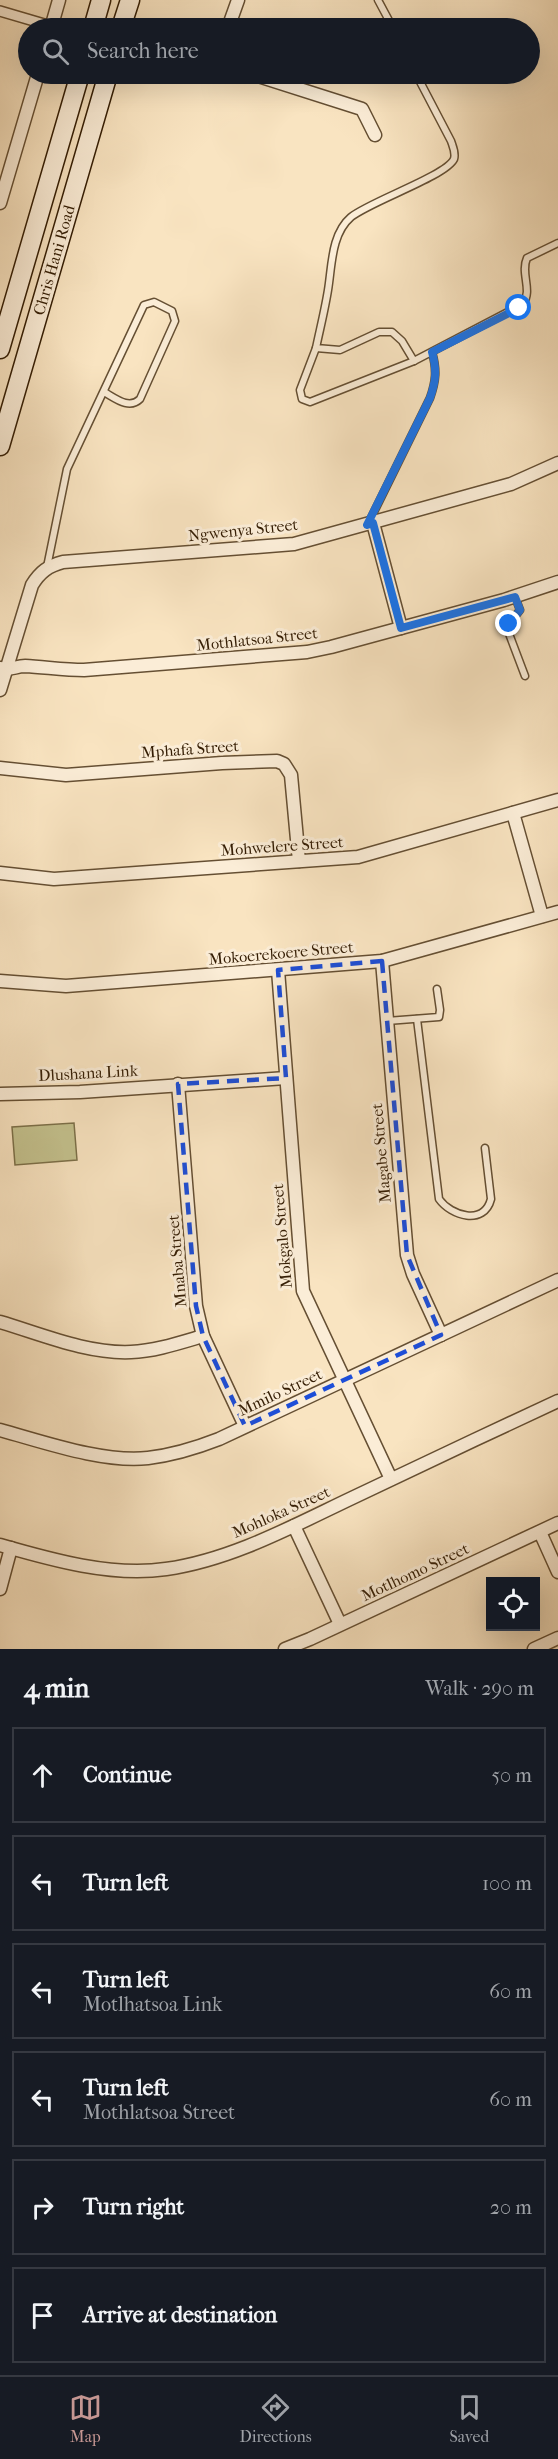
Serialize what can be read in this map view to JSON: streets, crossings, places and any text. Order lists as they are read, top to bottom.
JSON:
{
  "streets": {
    "main road": ["Chris Hani Road"],
    "street": [
      "Ngwenya Street",
      "Mothlatsoa Street",
      "Mphafa Street",
      "Mohwelere Street",
      "Mokoerekoere Street",
      "Dlushana Link",
      "Magabe Street",
      "Mokgalo Street",
      "Mnaba Street",
      "Mmilo Street",
      "Mohloka Street",
      "Motlhomo Street"
    ]
  },
  "crossings": [
    ["Mphafa Street", "Mohwelere Street"],
    ["Mokoerekoere Street", "Magabe Street"],
    ["Mokoerekoere Street", "Mokgalo Street"],
    ["Dlushana Link", "Mokgalo Street"],
    ["Dlushana Link", "Mnaba Street"],
    ["Magabe Street", "Mmilo Street"],
    ["Mokgalo Street", "Mmilo Street"],
    ["Mokgalo Street", "Mohloka Street"],
    ["Mnaba Street", "Mmilo Street"]
  ],
  "page": {
    "search": "Search here",
    "heading": ["4 min", "Walk · 290 m"],
    "list": [
      ["Continue", "50 m"],
      ["Turn left", "100 m"],
      ["Turn left", "Motlhatsoa Link", "60 m"],
      ["Turn left", "Mothlatsoa Street", "60 m"],
      ["Turn right", "20 m"],
      "Arrive at destination"
    ],
    "nav": ["Map", "Directions", "Saved"]
  }
}
